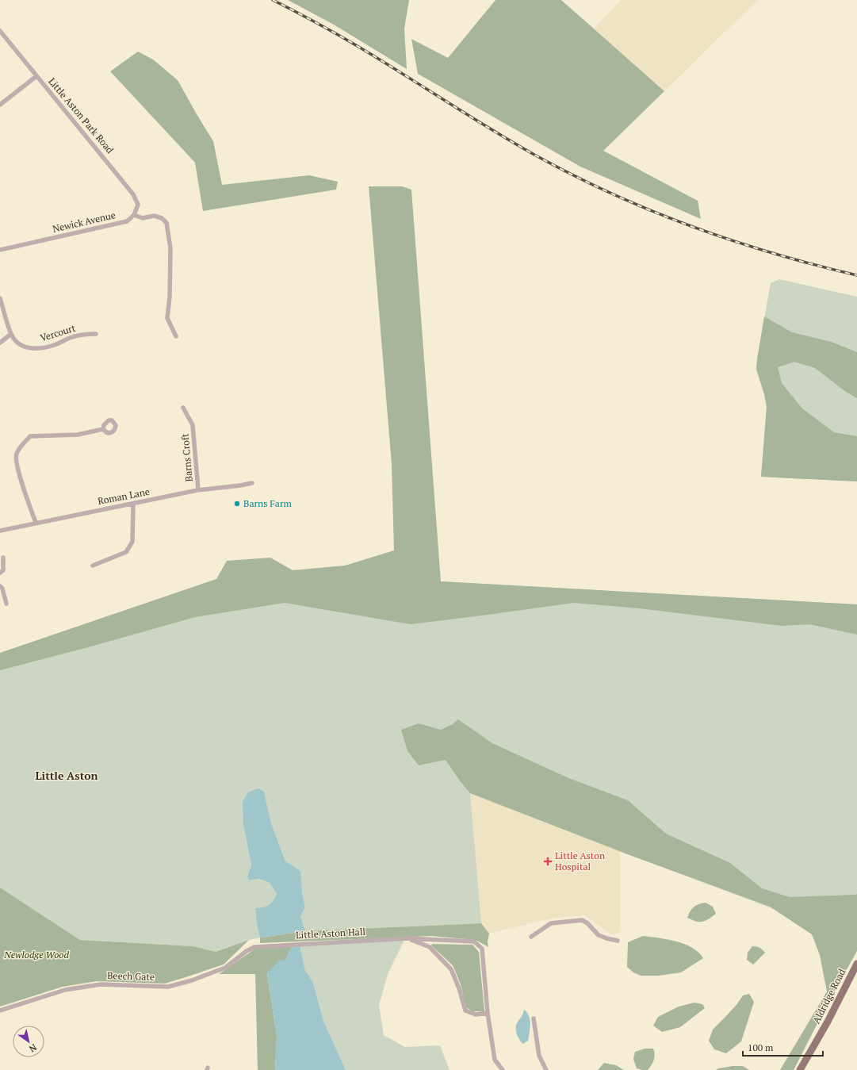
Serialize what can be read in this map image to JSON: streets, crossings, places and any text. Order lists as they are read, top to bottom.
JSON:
{
  "streets": {
    "main road": ["Aldridge Road"],
    "street": [
      "Little Aston Park Road",
      "Newick Avenue",
      "Vercourt",
      "Barns Croft",
      "Roman Lane",
      "Little Aston Hall",
      "Beech Gate"
    ]
  },
  "crossings": [
    ["Little Aston Park Road", "Newick Avenue"],
    ["Barns Croft", "Roman Lane"],
    ["Little Aston Hall", "Beech Gate"]
  ],
  "districts": ["Little Aston"],
  "parks": ["Newlodge Wood"],
  "places": {
    "other": ["Barns Farm"],
    "health": ["Little Aston Hospital"]
  },
  "scale_bar": "100 m",
  "north": "bottom right"
}
